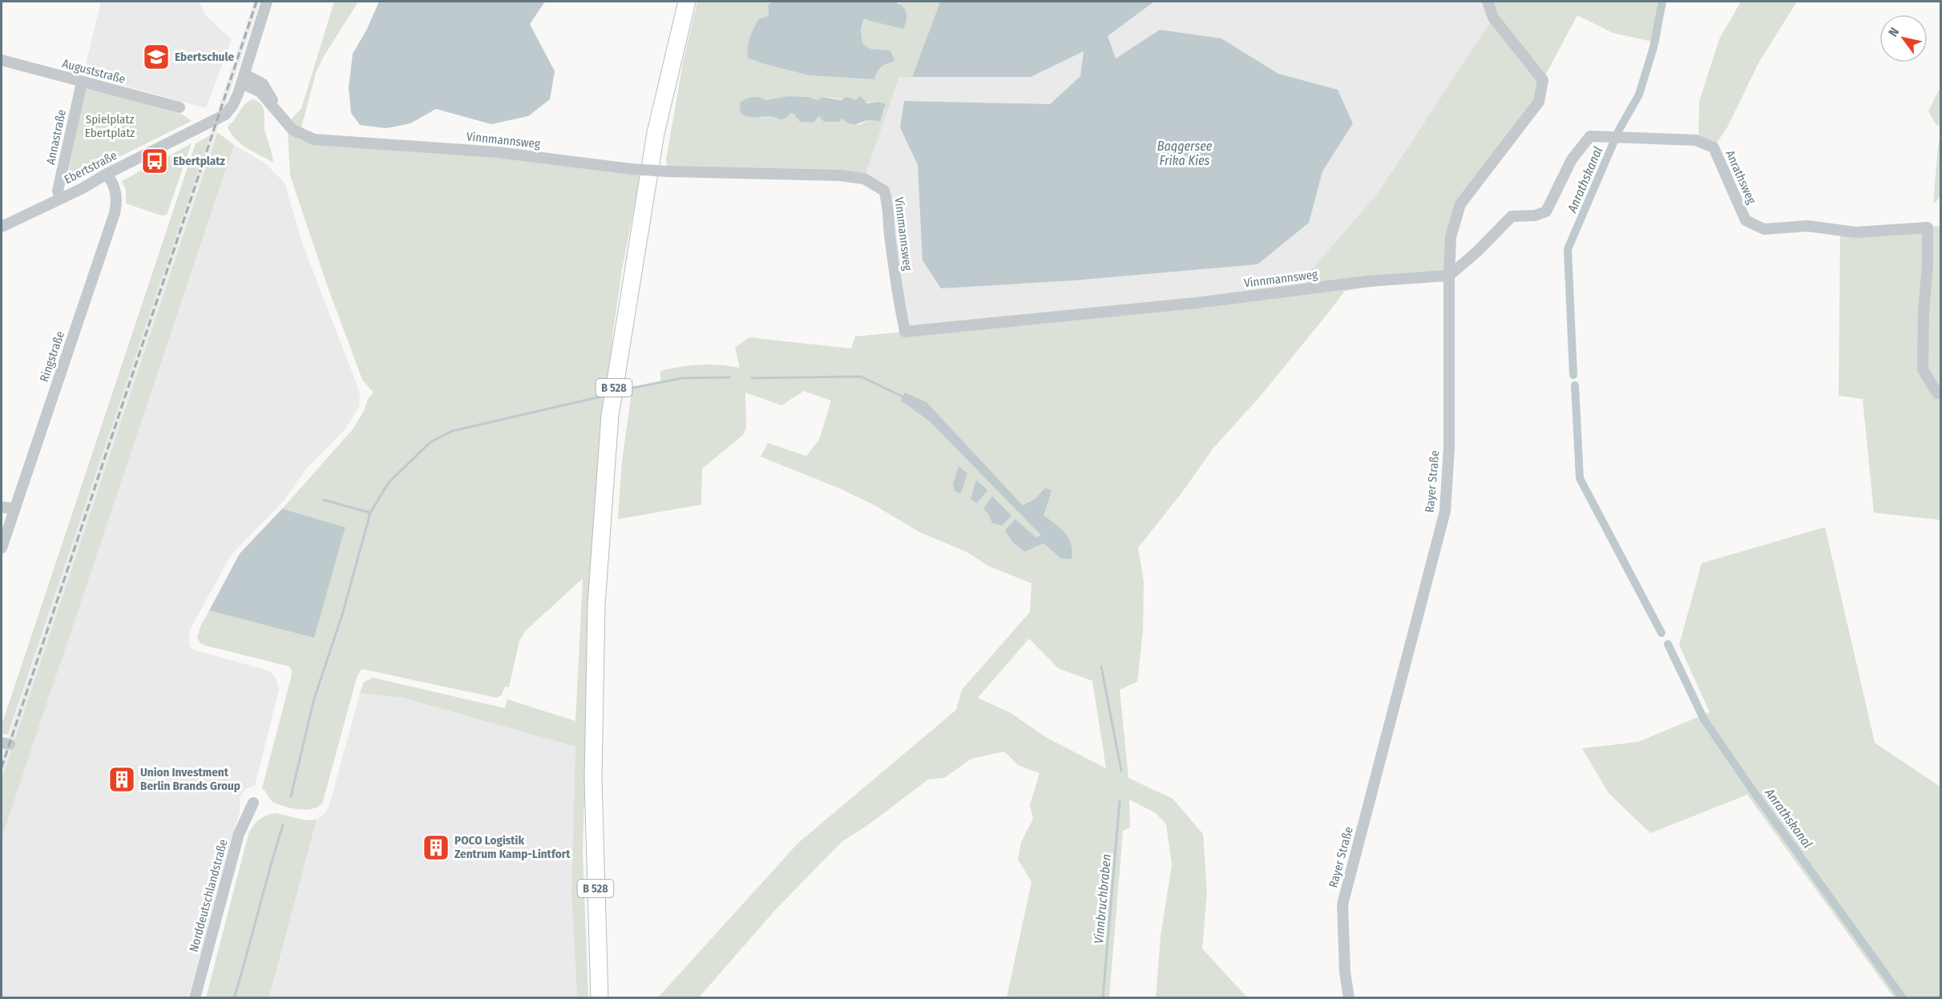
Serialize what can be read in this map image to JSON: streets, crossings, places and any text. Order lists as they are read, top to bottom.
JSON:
{
  "streets": {
    "highway": ["B 528"],
    "street": [
      "Auguststraße",
      "Annastraße",
      "Vinnmannsweg",
      "Ebertstraße",
      "Anrathsweg",
      "Ringstraße",
      "Rayer Straße",
      "Norddeutschlandstraße"
    ]
  },
  "crossings": [
    ["Auguststraße", "Annastraße"],
    ["Annastraße", "Ebertstraße"],
    ["Vinnmannsweg", "Ebertstraße"],
    ["Vinnmannsweg", "Anrathsweg"],
    ["Vinnmannsweg", "Rayer Straße"],
    ["Ebertstraße", "Ringstraße"],
    ["Anrathsweg", "Rayer Straße"]
  ],
  "water": ["Baggersee Frika Kies", "Anrathskanal", "Vinnbruchbraben"],
  "parks": ["Spielplatz Ebertplatz"],
  "places": {
    "school or university": ["Ebertschule"],
    "bus stop": ["Ebertplatz"],
    "building": ["Union Investment Berlin Brands Group", "POCO Logistik Zentrum Kamp-Lintfort"]
  },
  "north": "top left"
}
